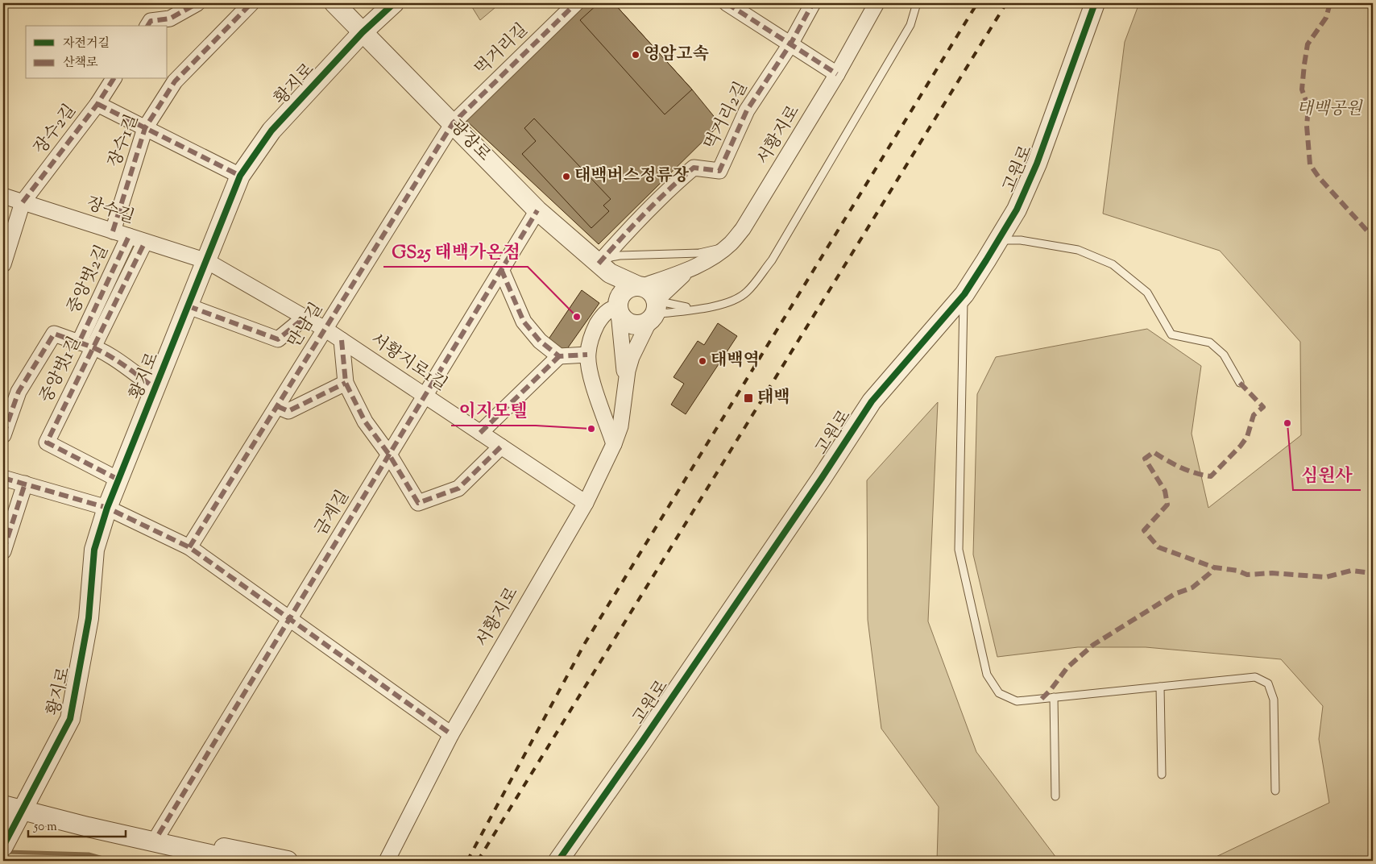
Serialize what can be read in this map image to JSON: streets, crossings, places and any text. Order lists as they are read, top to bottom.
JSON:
{
  "streets": {
    "street": [
      "먹거리길",
      "황지로",
      "먹거리2길",
      "장수2길",
      "서황지로",
      "장수1길",
      "광장로",
      "고원로",
      "장수길",
      "중앙벗2길",
      "만남길",
      "서황지로1길",
      "중앙벗1길",
      "금계길"
    ]
  },
  "crossings": [
    ["먹거리길", "광장로"],
    ["먹거리길", "만남길"],
    ["황지로", "광장로"],
    ["황지로", "장수길"],
    ["황지로", "서황지로1길"],
    ["황지로", "중앙벗1길"],
    ["먹거리2길", "광장로"],
    ["장수2길", "장수길"],
    ["서황지로", "서황지로1길"],
    ["장수1길", "장수길"],
    ["광장로", "만남길"],
    ["광장로", "금계길"],
    ["장수길", "중앙벗2길"],
    ["장수길", "서황지로1길"],
    ["장수길", "중앙벗1길"],
    ["중앙벗2길", "중앙벗1길"],
    ["만남길", "서황지로1길"],
    ["서황지로1길", "금계길"]
  ],
  "parks": ["태백공원"],
  "places": {
    "other": [
      "영암고속",
      "태백버스정류장",
      "GS25 태백가온점",
      "태백역",
      "심원사",
      "이지모텔"
    ],
    "transit": ["태백"]
  },
  "legend": ["자전거길", "산책로"],
  "scale_bar": "50 m"
}
